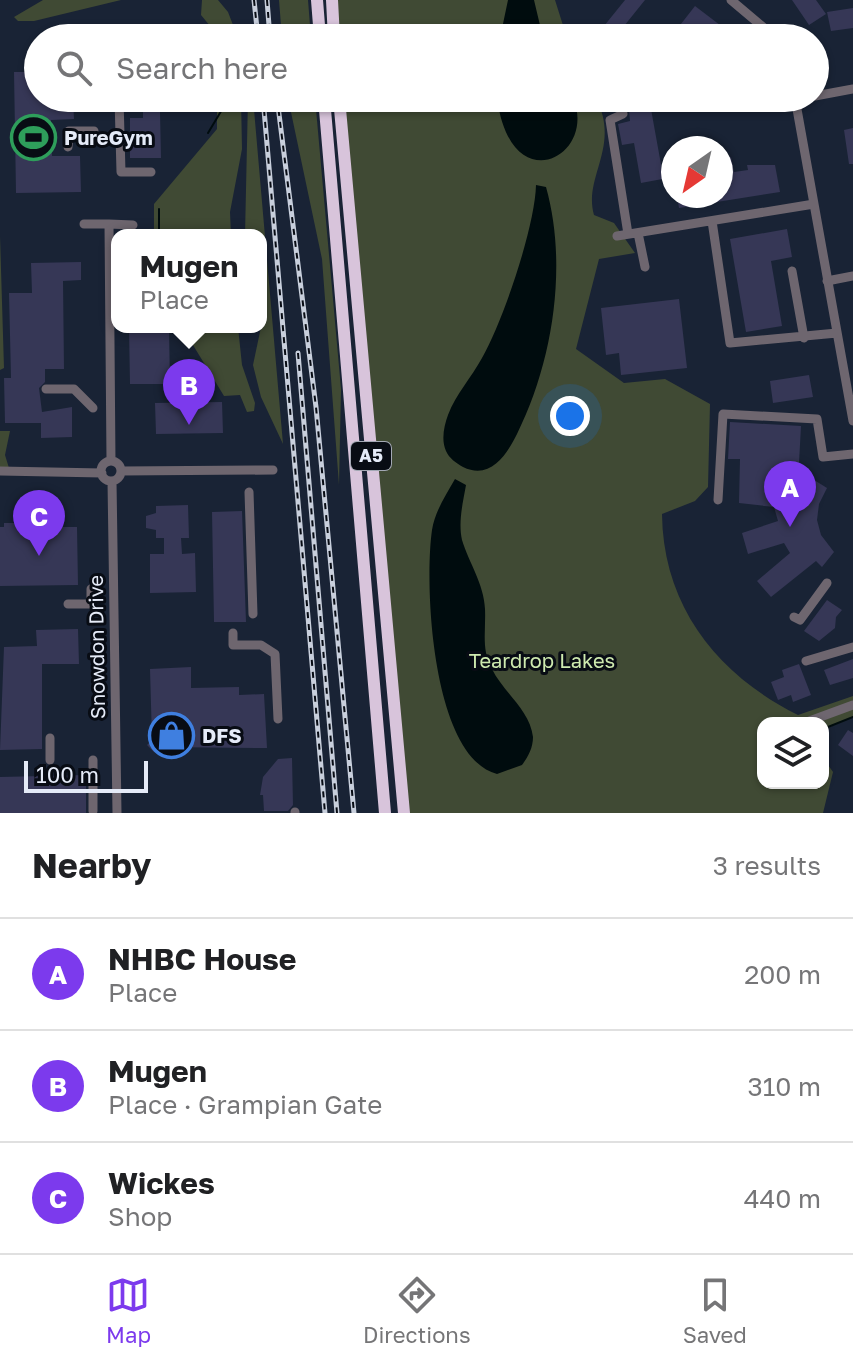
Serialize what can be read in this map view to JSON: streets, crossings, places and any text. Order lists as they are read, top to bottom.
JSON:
{
  "streets": {
    "highway": ["A5"],
    "street": ["Snowdon Drive"]
  },
  "parks": ["Teardrop Lakes"],
  "places": {
    "sports": ["PureGym"],
    "shop": ["DFS"]
  },
  "scale_bar": "100 m",
  "north": "bottom left",
  "page": {
    "search": "Search here",
    "popup": ["Mugen", "Place"],
    "pins": ["B", "A", "C"],
    "scale": "100 m",
    "heading": ["Nearby", "3 results"],
    "list": [
      {
        "mark": "A",
        "name": "NHBC House",
        "note": "Place",
        "value": "200 m"
      },
      {
        "mark": "B",
        "name": "Mugen",
        "note": "Place · Grampian Gate",
        "value": "310 m"
      },
      {
        "mark": "C",
        "name": "Wickes",
        "note": "Shop",
        "value": "440 m"
      }
    ],
    "nav": ["Map", "Directions", "Saved"]
  }
}
